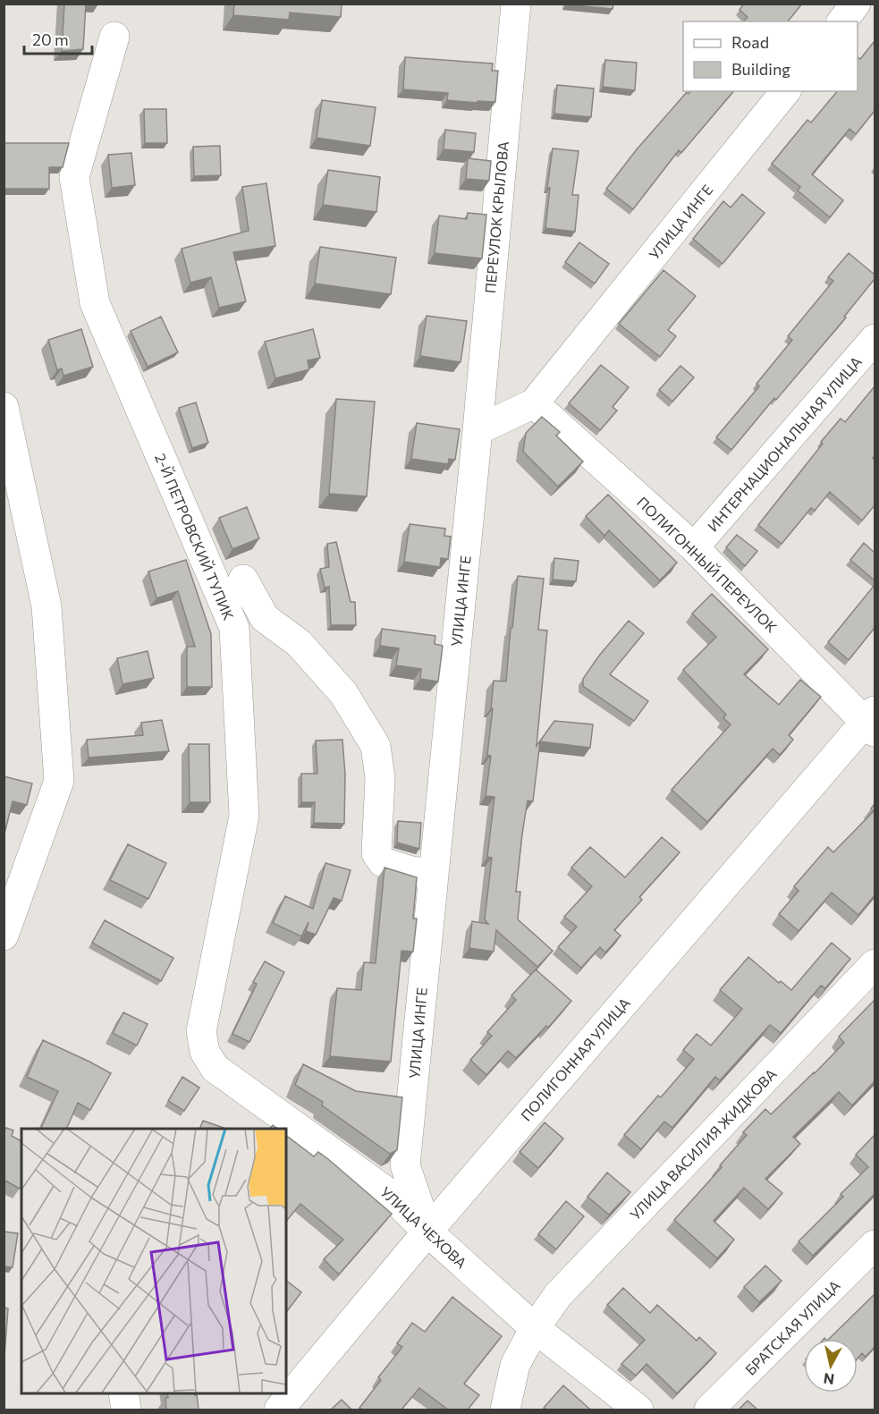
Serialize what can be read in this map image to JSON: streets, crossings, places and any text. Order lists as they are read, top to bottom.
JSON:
{
  "streets": {
    "street": [
      "ПЕРЕУЛОК КРЫЛОВА",
      "УЛИЦА ИНГЕ",
      "ИНТЕРНАЦИОНАЛЬНАЯ УЛИЦА",
      "2-Й ПЕТРОВСКИЙ ТУПИК",
      "ПОЛИГОННЫЙ ПЕРЕУЛОК",
      "ПОЛИГОННАЯ УЛИЦА",
      "УЛИЦА ВАСИЛИЯ ЖИДКОВА",
      "УЛИЦА ЧЕХОВА",
      "БРАТСКАЯ УЛИЦА"
    ]
  },
  "crossings": [
    ["ПЕРЕУЛОК КРЫЛОВА", "УЛИЦА ИНГЕ"],
    ["УЛИЦА ИНГЕ", "ПОЛИГОННЫЙ ПЕРЕУЛОК"],
    ["УЛИЦА ИНГЕ", "ПОЛИГОННАЯ УЛИЦА"],
    ["УЛИЦА ИНГЕ", "УЛИЦА ЧЕХОВА"],
    ["ИНТЕРНАЦИОНАЛЬНАЯ УЛИЦА", "ПОЛИГОННЫЙ ПЕРЕУЛОК"],
    ["2-Й ПЕТРОВСКИЙ ТУПИК", "УЛИЦА ЧЕХОВА"],
    ["ПОЛИГОННЫЙ ПЕРЕУЛОК", "ПОЛИГОННАЯ УЛИЦА"],
    ["ПОЛИГОННАЯ УЛИЦА", "УЛИЦА ЧЕХОВА"],
    ["УЛИЦА ВАСИЛИЯ ЖИДКОВА", "УЛИЦА ЧЕХОВА"]
  ],
  "legend": ["Road", "Building"],
  "scale_bar": "20 m",
  "north": "bottom"
}
